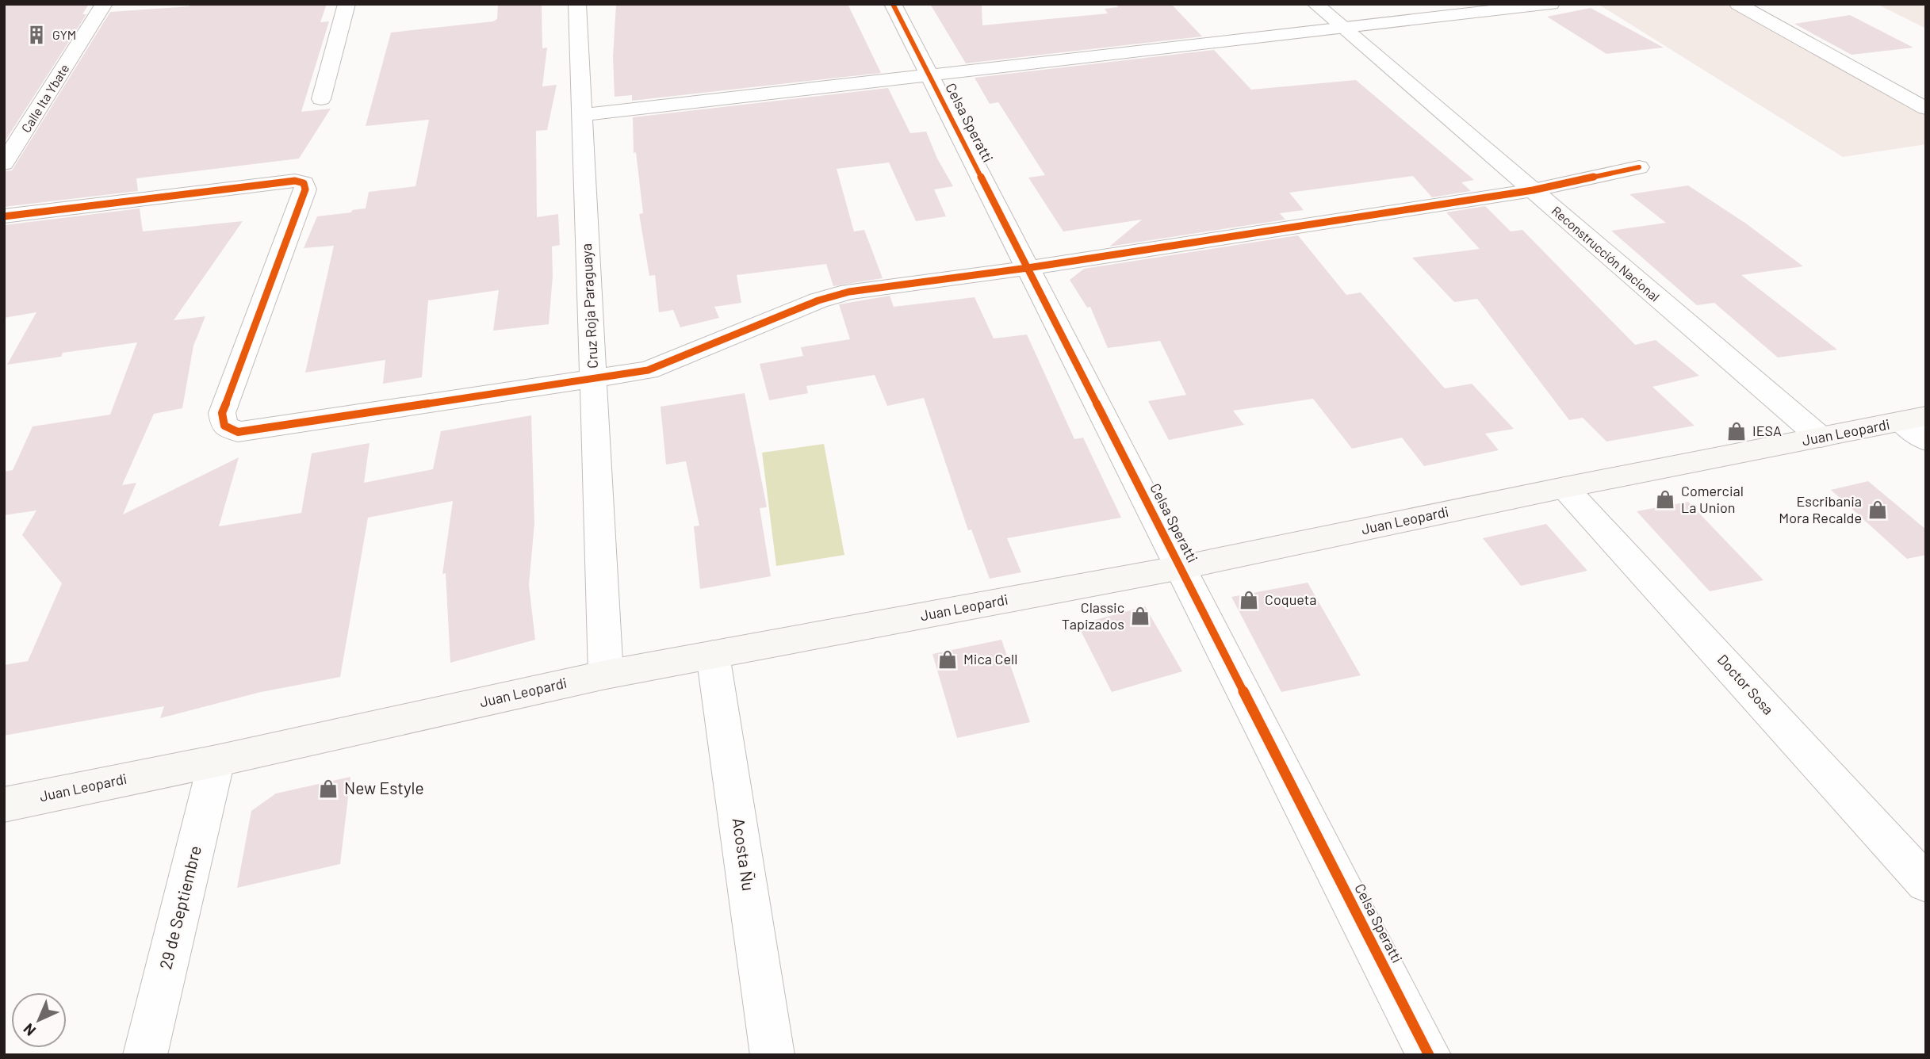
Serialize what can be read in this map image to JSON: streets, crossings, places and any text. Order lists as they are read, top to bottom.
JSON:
{
  "streets": {
    "main road": ["Juan Leopardi"],
    "street": [
      "Calle Ita Ybate",
      "Celsa Speratti",
      "Reconstrucción Nacional",
      "Cruz Roja Paraguaya",
      "Doctor Sosa",
      "Acosta Ñu",
      "29 de Septiembre"
    ]
  },
  "crossings": [
    ["Celsa Speratti", "Juan Leopardi"],
    ["Reconstrucción Nacional", "Juan Leopardi"],
    ["Cruz Roja Paraguaya", "Juan Leopardi"],
    ["Juan Leopardi", "Doctor Sosa"],
    ["Juan Leopardi", "Acosta Ñu"],
    ["Juan Leopardi", "29 de Septiembre"]
  ],
  "places": {
    "building": ["GYM"],
    "shop": [
      "IESA",
      "Comercial La Union",
      "Escribania Mora Recalde",
      "Coqueta",
      "Classic Tapizados",
      "Mica Cell",
      "New Estyle"
    ]
  },
  "north": "bottom left"
}
